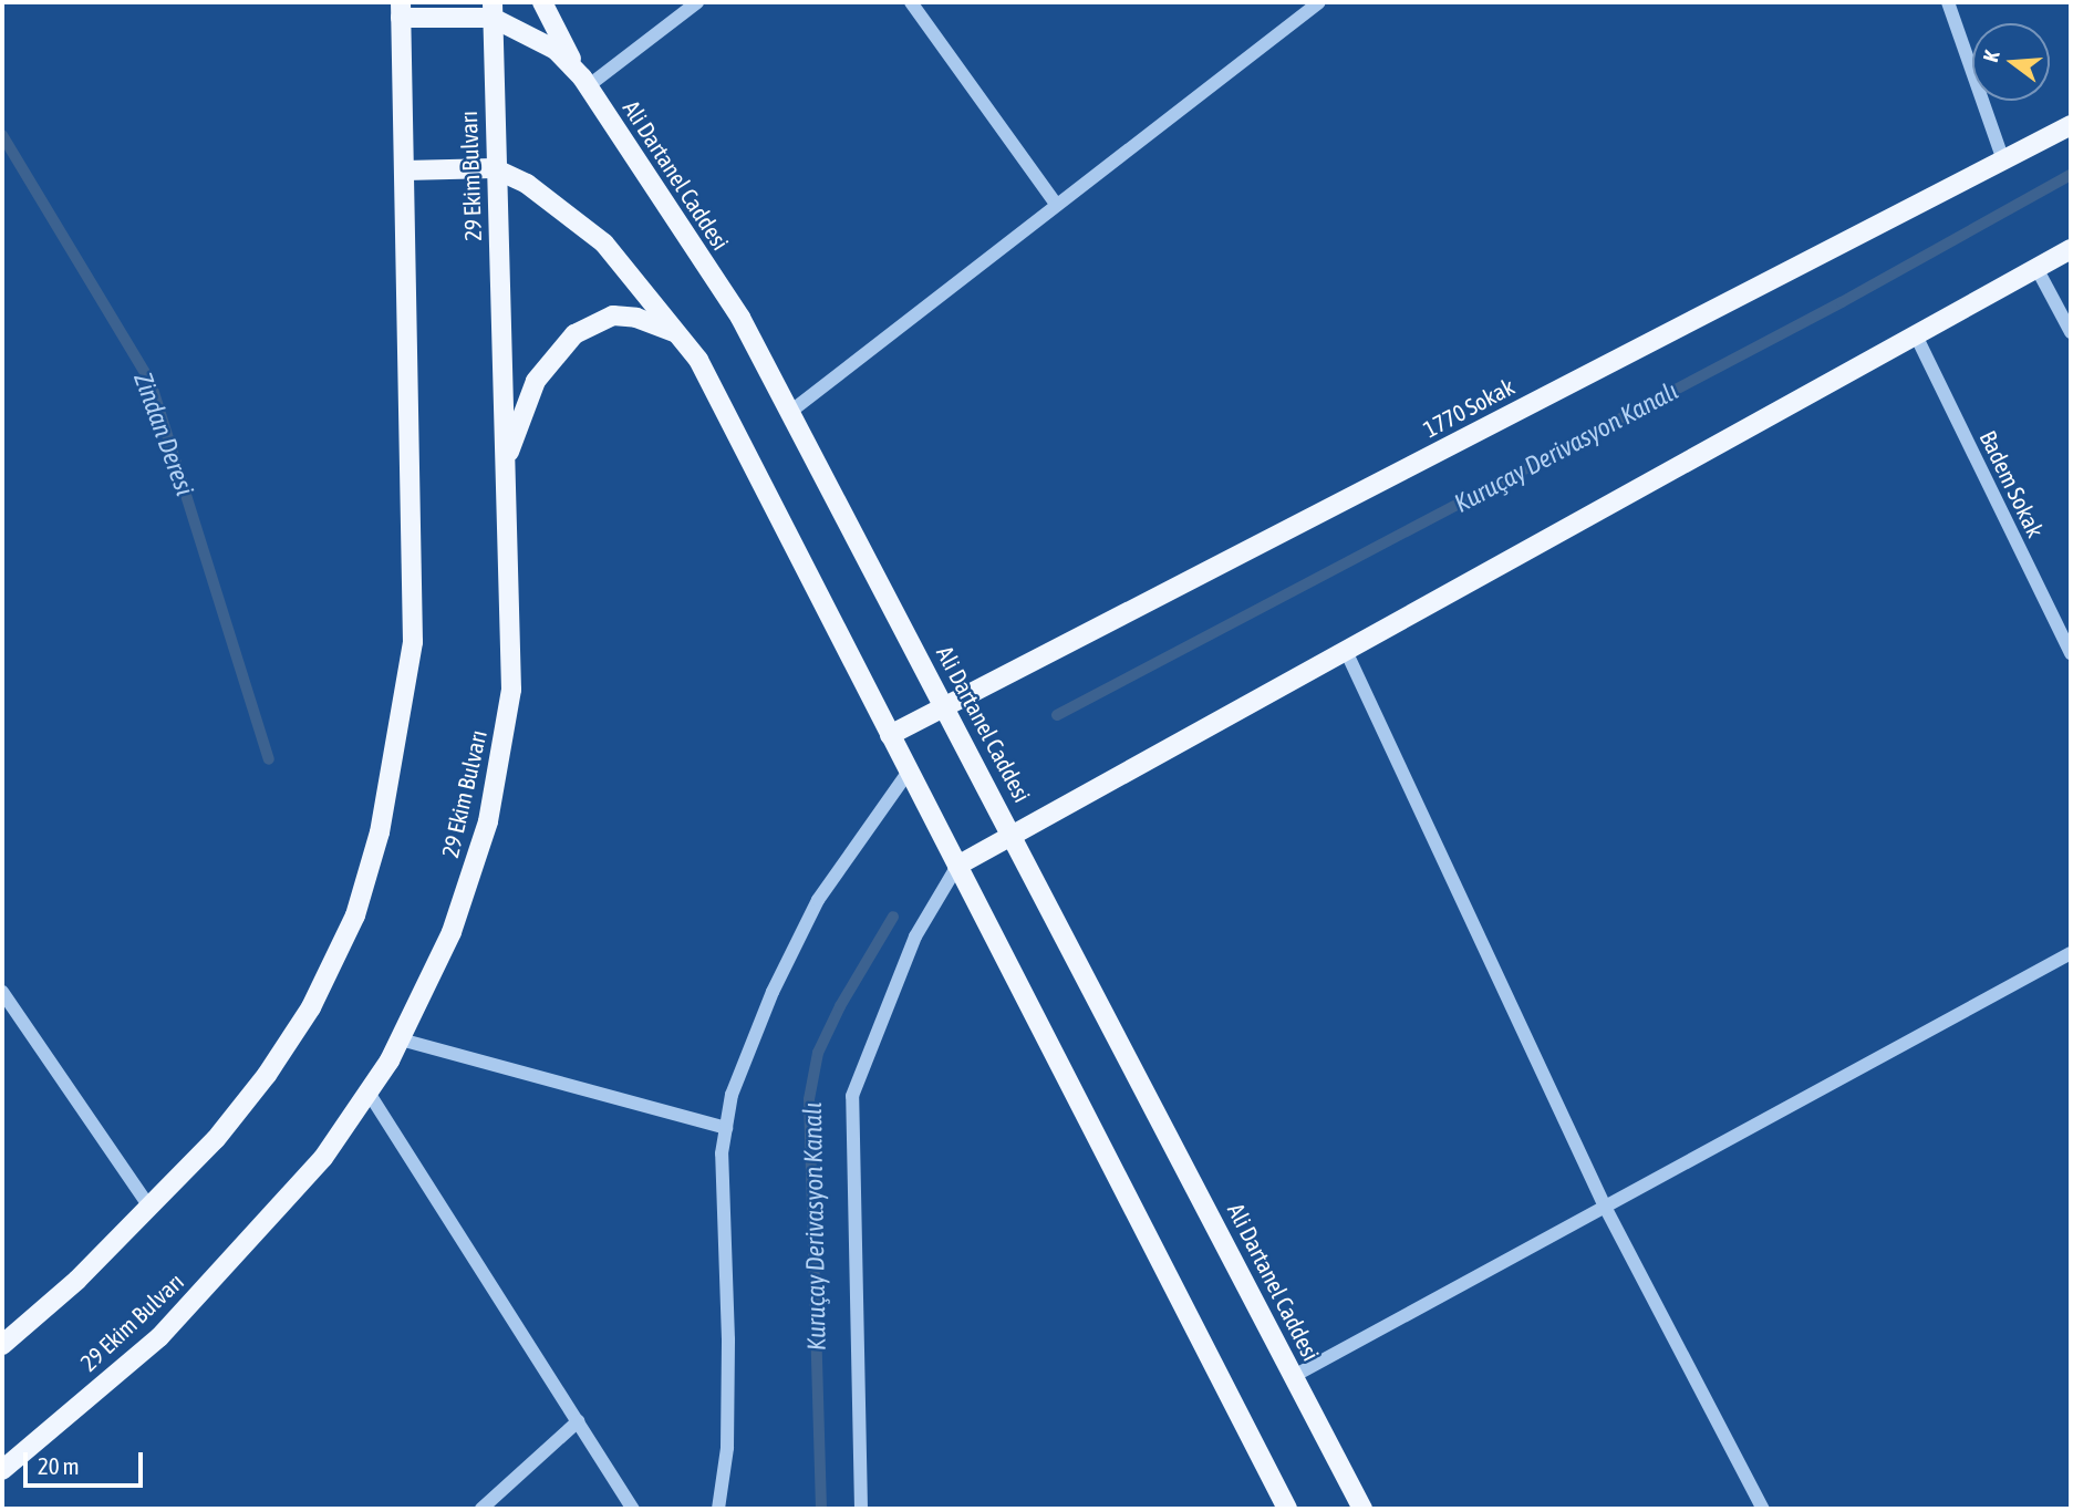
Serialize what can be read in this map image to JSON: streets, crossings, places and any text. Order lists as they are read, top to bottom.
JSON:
{
  "streets": {
    "main road": ["Ali Dartanel Caddesi", "29 Ekim Bulvarı", "1770 Sokak"],
    "street": ["Badem Sokak"]
  },
  "crossings": [
    ["Ali Dartanel Caddesi", "29 Ekim Bulvarı"],
    ["Ali Dartanel Caddesi", "1770 Sokak"]
  ],
  "water": ["Zindan Deresi", "Kuruçay Derivasyon Kanalı"],
  "scale_bar": "20 m",
  "north": "left"
}
